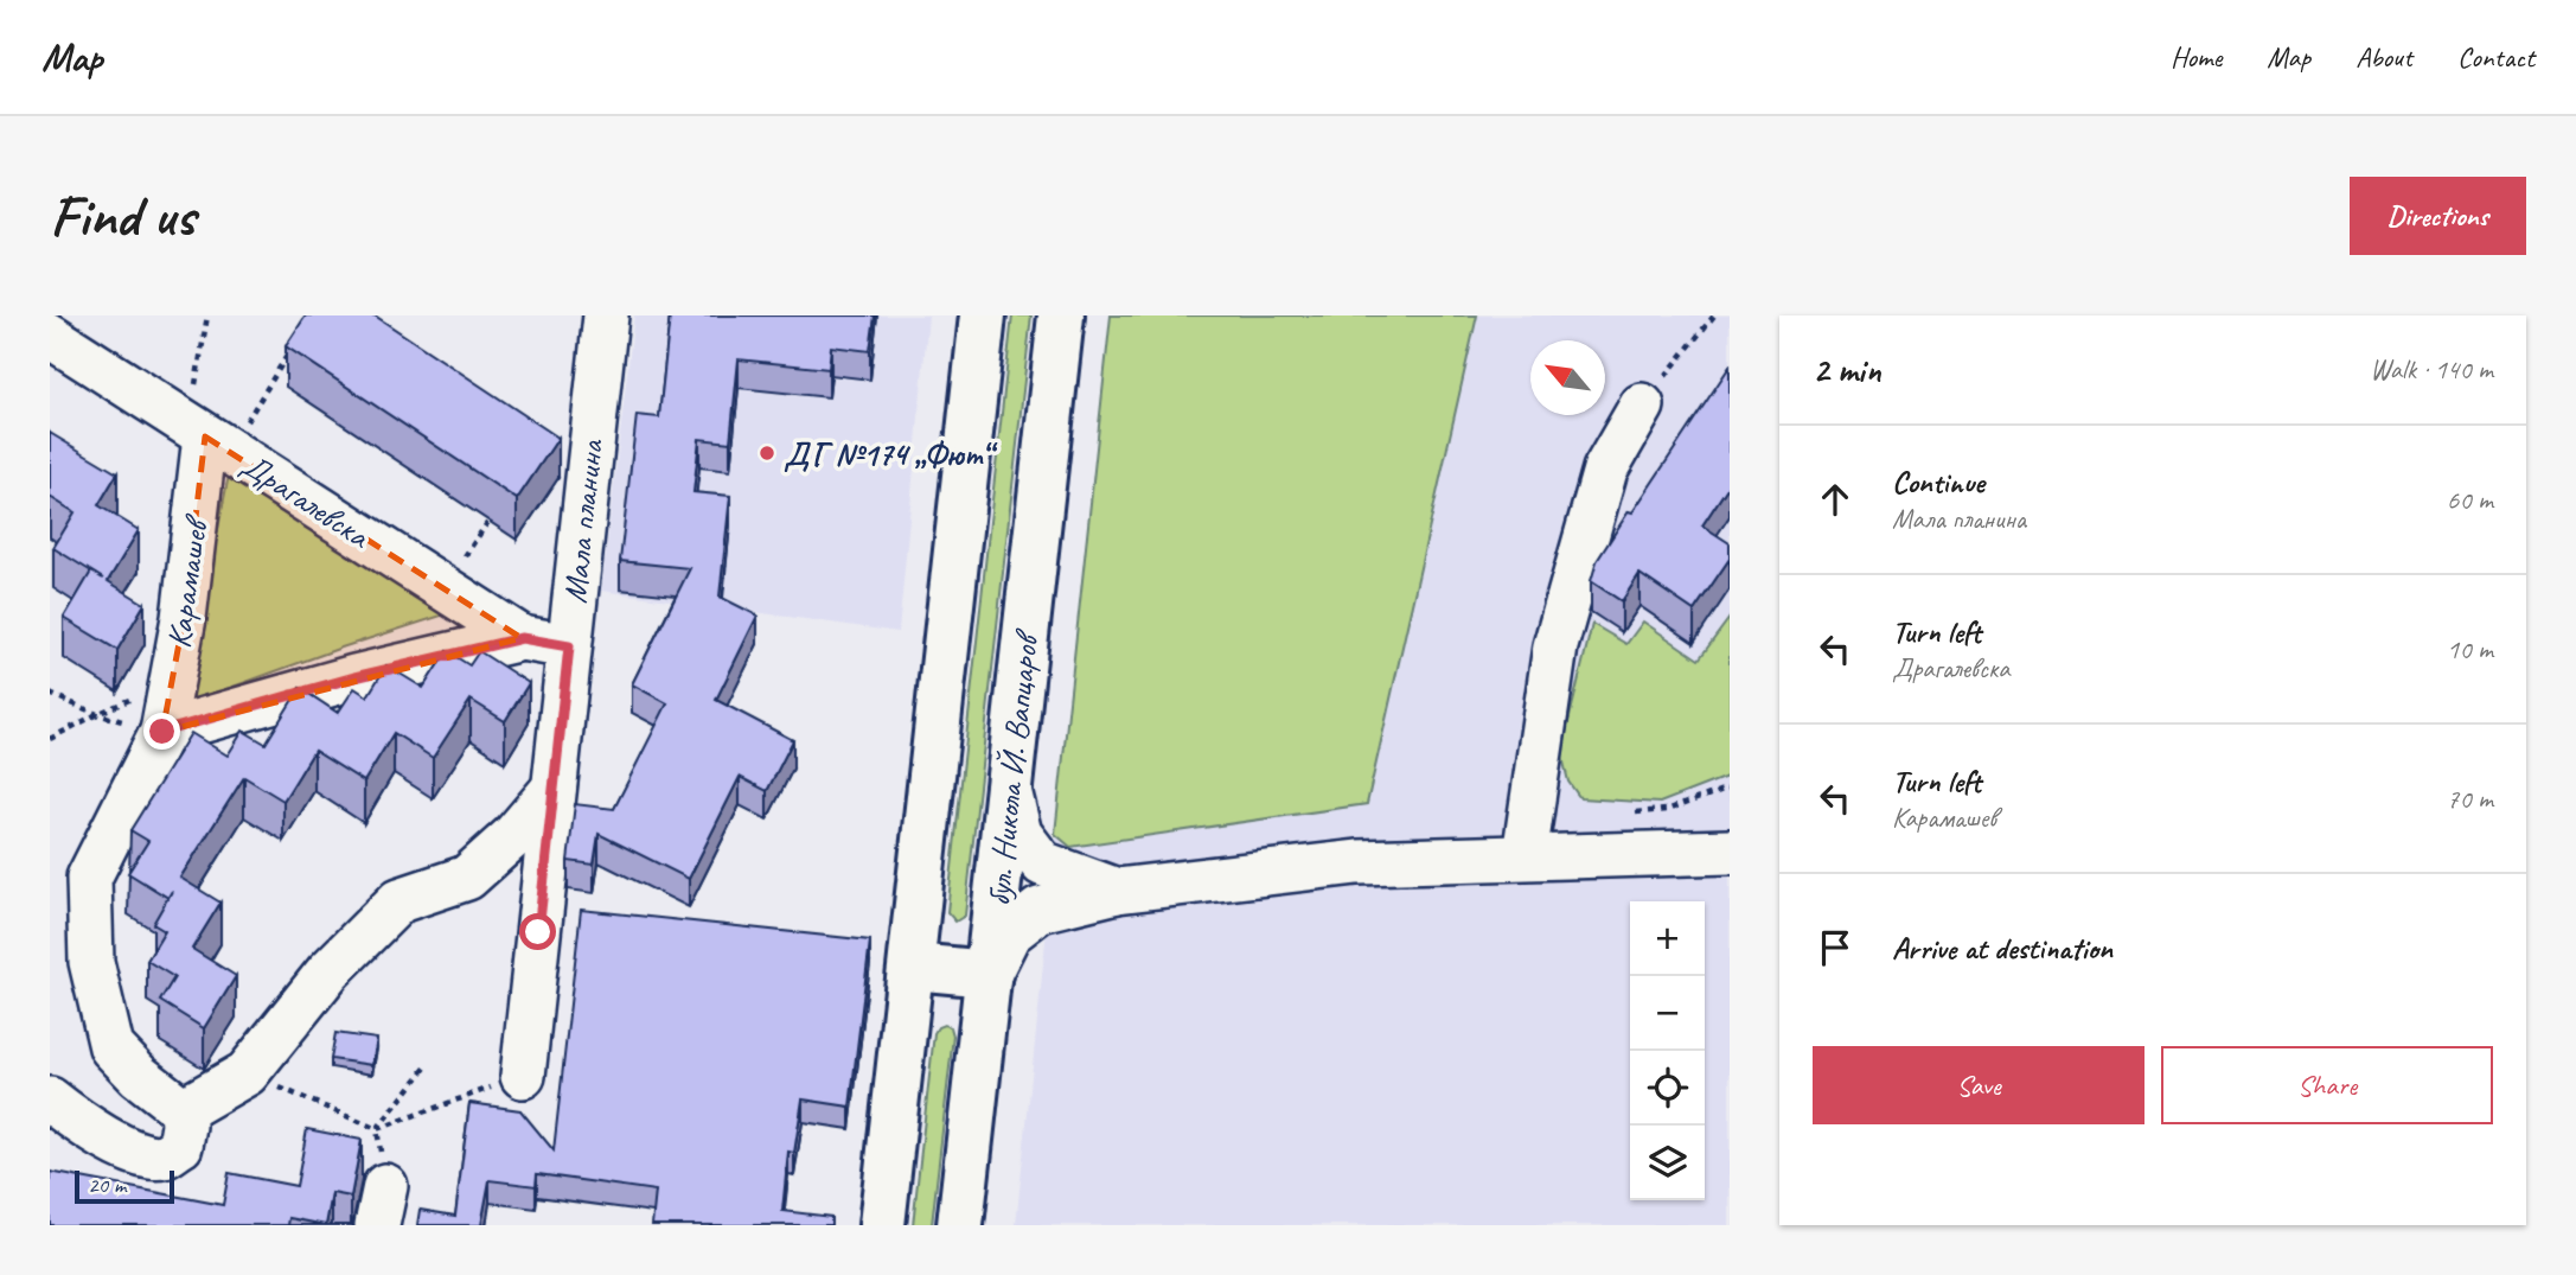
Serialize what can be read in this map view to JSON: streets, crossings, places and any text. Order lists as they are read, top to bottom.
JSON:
{
  "streets": {
    "main road": ["бул. Никола Й. Вапцаров"],
    "street": ["Драгалевска", "Мала планина", "Карамашев"]
  },
  "crossings": [
    ["Драгалевска", "Мала планина"],
    ["Драгалевска", "Карамашев"]
  ],
  "places": ["ДГ №174 „Фют“"],
  "scale_bar": "20 m",
  "north": "top left",
  "page": {
    "header": "Map",
    "nav": [
      "Home",
      "Map",
      "About",
      "Contact"
    ],
    "buttons": [
      "Directions",
      ["Save", "Share"]
    ],
    "title": "Find us",
    "heading": ["2 min", "Walk · 140 m"],
    "list": [
      ["Continue", "Мала планина", "60 m"],
      ["Turn left", "Драгалевска", "10 m"],
      ["Turn left", "Карамашев", "70 m"],
      "Arrive at destination"
    ],
    "map_buttons": ["+", "−"],
    "scale": "20 m"
  }
}
